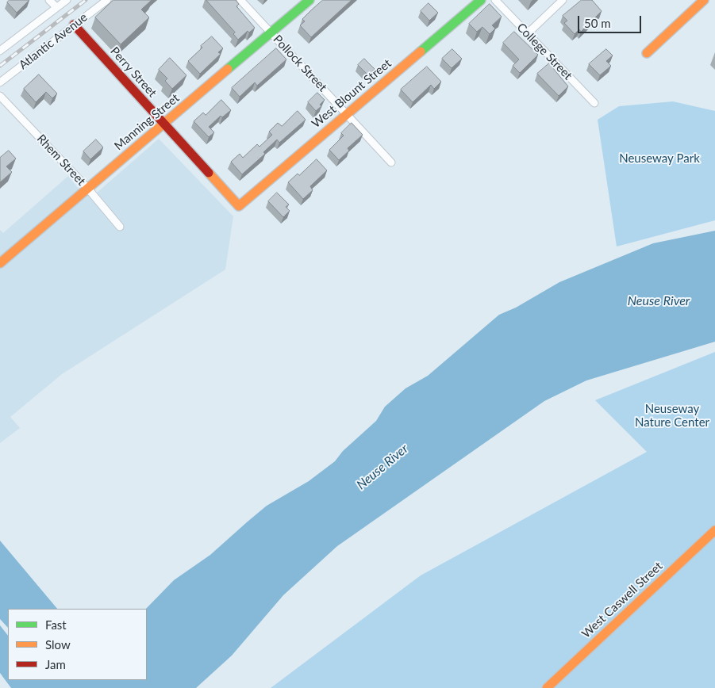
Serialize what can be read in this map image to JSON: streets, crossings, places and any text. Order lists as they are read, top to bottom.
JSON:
{
  "streets": {
    "street": [
      "Atlantic Avenue",
      "College Street",
      "Pollock Street",
      "Perry Street",
      "West Blount Street",
      "Manning Street",
      "Rhem Street",
      "West Caswell Street"
    ]
  },
  "crossings": [
    ["Atlantic Avenue", "Perry Street"],
    ["Pollock Street", "West Blount Street"],
    ["Pollock Street", "Manning Street"],
    ["Perry Street", "West Blount Street"],
    ["Perry Street", "Manning Street"],
    ["Manning Street", "Rhem Street"]
  ],
  "water": ["Neuse River"],
  "parks": ["Neuseway Park", "Neuseway Nature Center"],
  "legend": ["Fast", "Slow", "Jam"],
  "scale_bar": "50 m"
}
